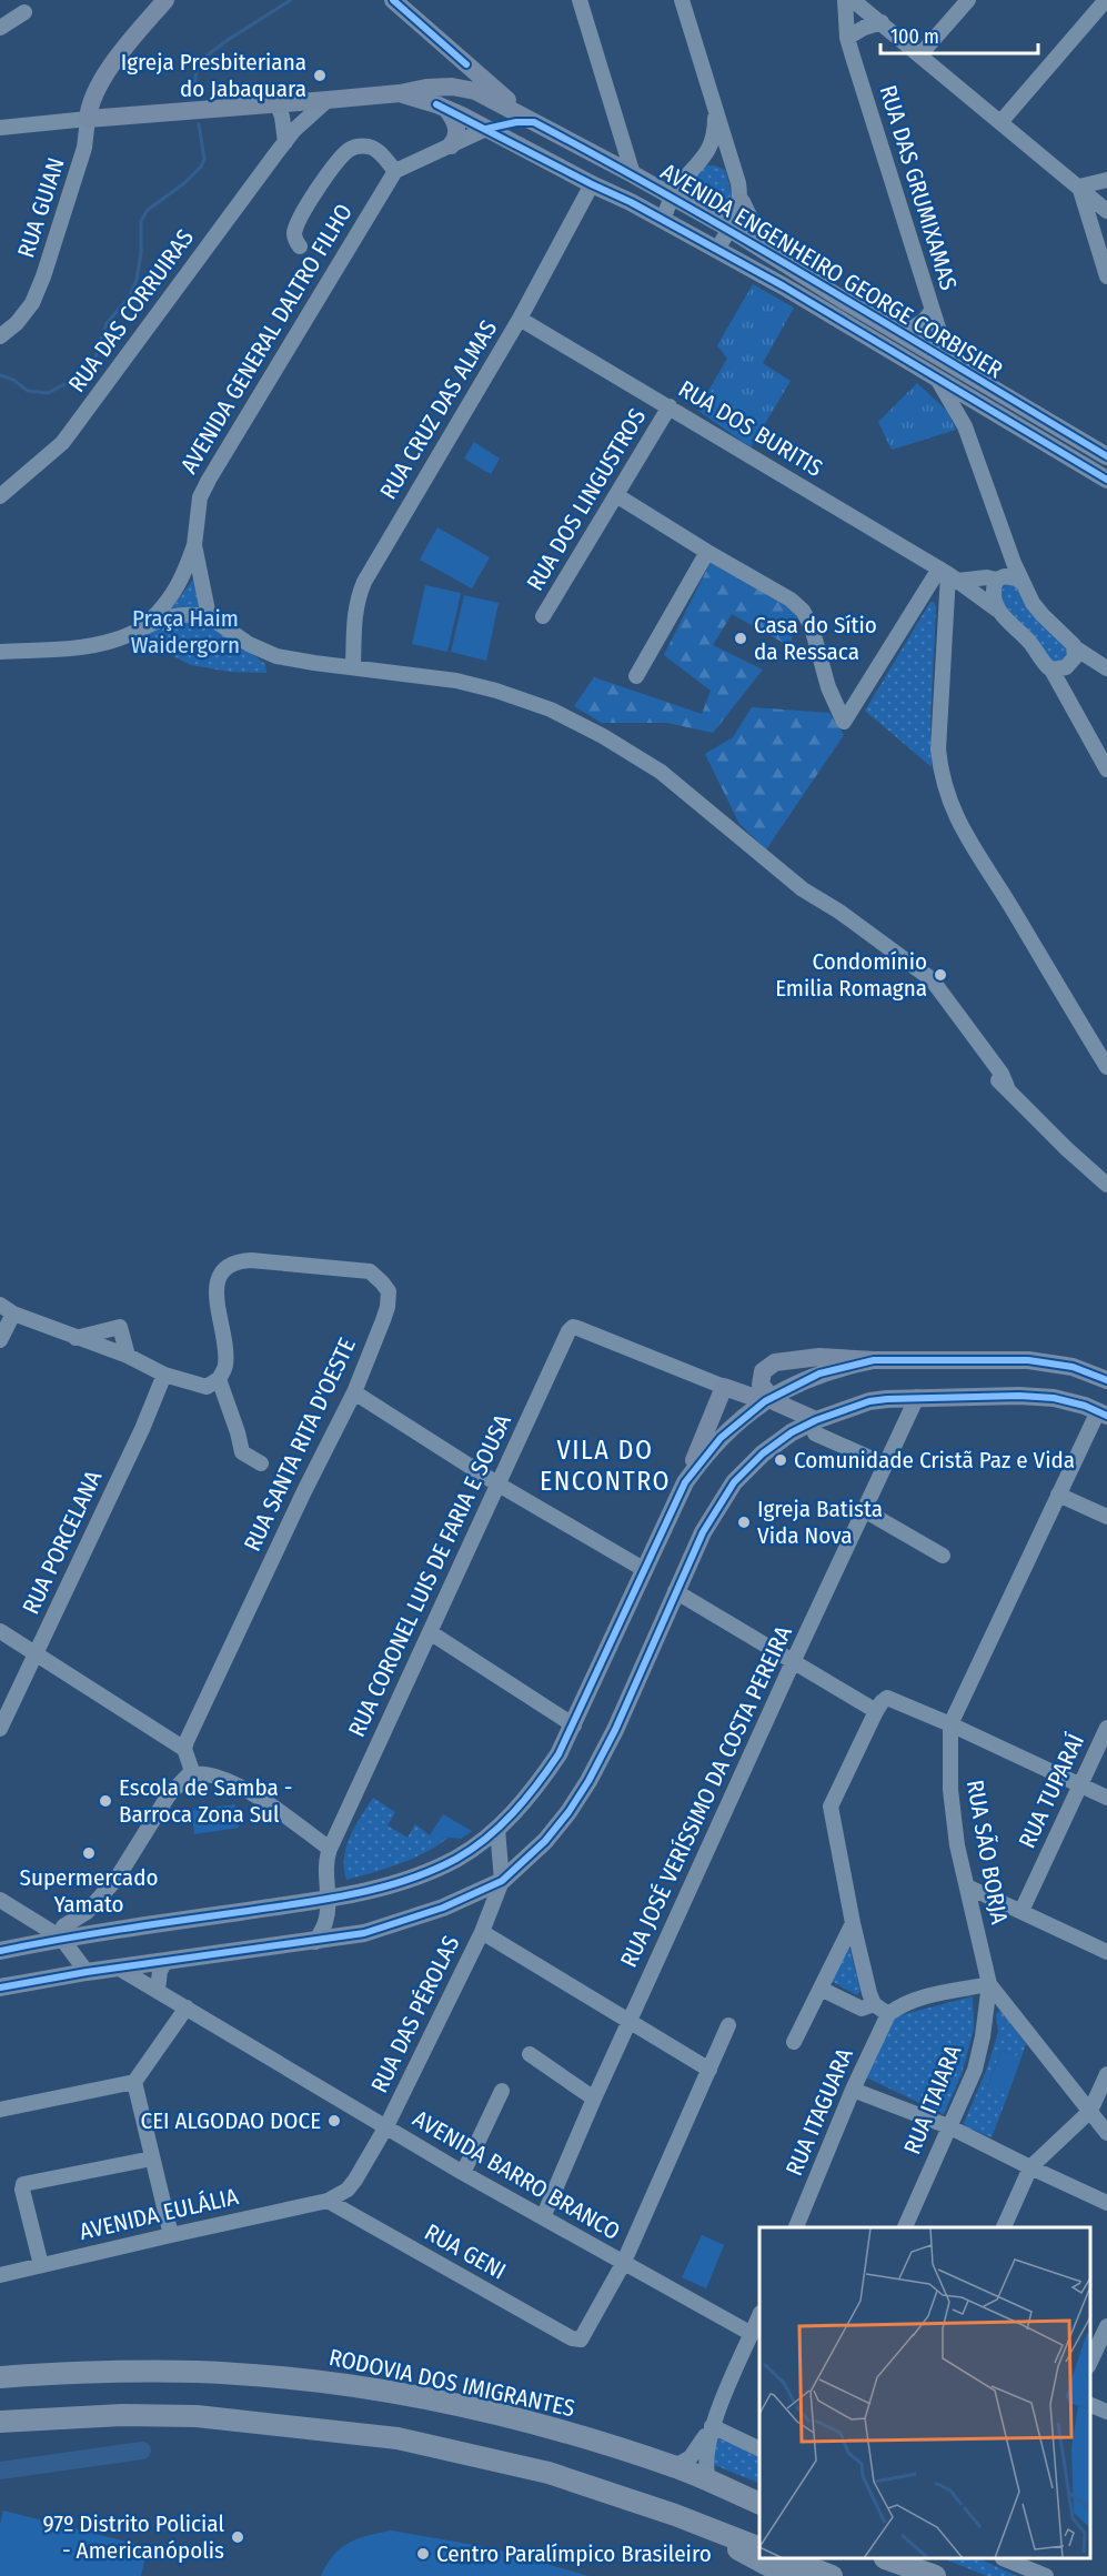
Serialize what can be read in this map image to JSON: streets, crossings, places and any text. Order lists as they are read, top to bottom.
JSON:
{
  "streets": {
    "highway": ["RODOVIA DOS IMIGRANTES"],
    "main road": ["AVENIDA ENGENHEIRO GEORGE CORBISIER"],
    "street": [
      "RUA DAS GRUMIXAMAS",
      "RUA GUIAN",
      "RUA DAS CORRUIRAS",
      "AVENIDA GENERAL DALTRO FILHO",
      "RUA CRUZ DAS ALMAS",
      "RUA DOS BURITIS",
      "RUA DOS LINGUSTROS",
      "RUA SANTA RITA D'OESTE",
      "RUA PORCELANA",
      "RUA CORONEL LUIS DE FARIA E SOUSA",
      "RUA TUPARAÍ",
      "RUA JOSÉ VERÍSSIMO DA COSTA PEREIRA",
      "RUA SÃO BORJA",
      "RUA DAS PÉROLAS",
      "RUA ITAIARA",
      "RUA ITAGUARA",
      "AVENIDA BARRO BRANCO",
      "AVENIDA EULÁLIA",
      "RUA GENI"
    ]
  },
  "crossings": [
    ["RUA DAS GRUMIXAMAS", "AVENIDA ENGENHEIRO GEORGE CORBISIER"],
    ["AVENIDA ENGENHEIRO GEORGE CORBISIER", "RUA CRUZ DAS ALMAS"],
    ["RUA CRUZ DAS ALMAS", "RUA DOS BURITIS"],
    ["RUA DOS BURITIS", "RUA DOS LINGUSTROS"],
    ["RUA JOSÉ VERÍSSIMO DA COSTA PEREIRA", "AVENIDA BARRO BRANCO"],
    ["RUA SÃO BORJA", "RUA ITAIARA"],
    ["RUA DAS PÉROLAS", "AVENIDA BARRO BRANCO"],
    ["RUA DAS PÉROLAS", "AVENIDA EULÁLIA"],
    ["RUA DAS PÉROLAS", "RUA GENI"],
    ["AVENIDA BARRO BRANCO", "RUA GENI"],
    ["AVENIDA EULÁLIA", "RUA GENI"]
  ],
  "districts": ["VILA DO ENCONTRO"],
  "parks": ["Praça Haim Waidergorn"],
  "places": [
    "Igreja Presbiteriana do Jabaquara",
    "Casa do Sítio da Ressaca",
    "Condomínio Emilia Romagna",
    "Comunidade Cristã Paz e Vida",
    "Igreja Batista Vida Nova",
    "Escola de Samba - Barroca Zona Sul",
    "Supermercado Yamato",
    "CEI ALGODAO DOCE",
    "97º Distrito Policial - Americanópolis",
    "Centro Paralímpico Brasileiro"
  ],
  "scale_bar": "100 m"
}
